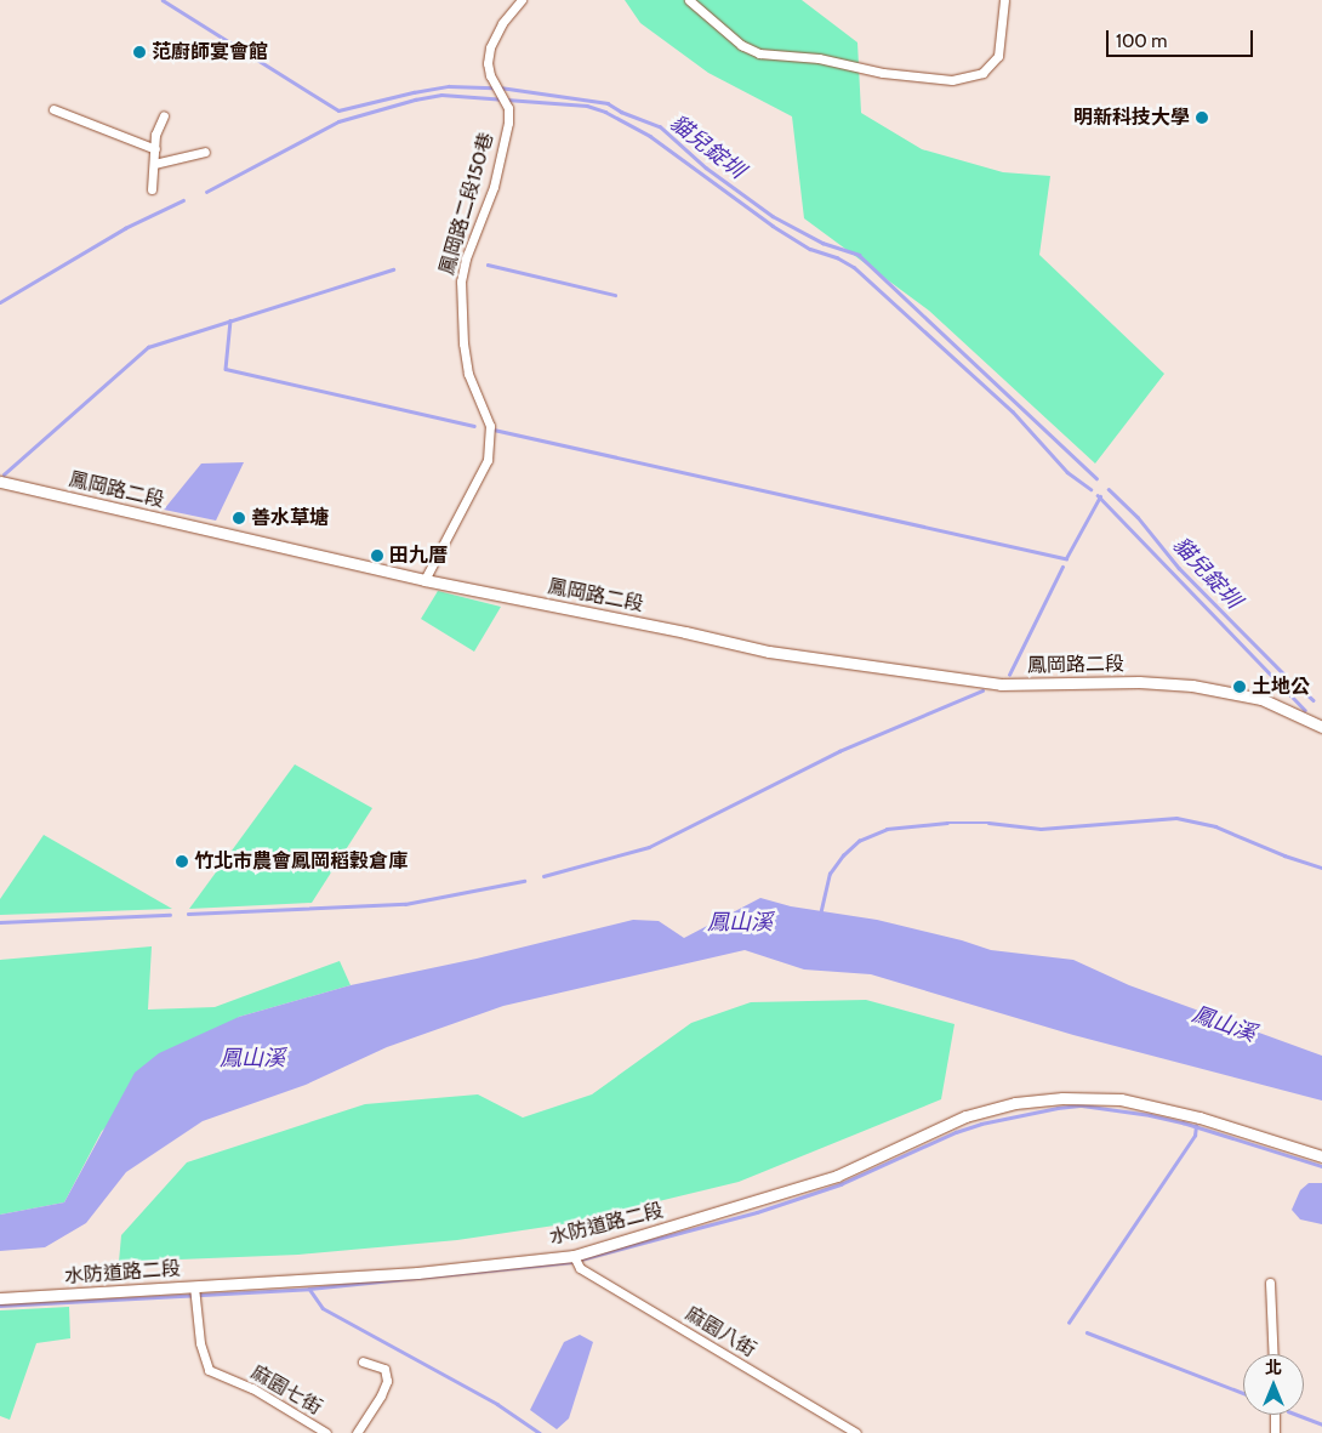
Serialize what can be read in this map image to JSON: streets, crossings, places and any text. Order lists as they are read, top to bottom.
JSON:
{
  "streets": {
    "street": [
      "鳳岡路二段150巷",
      "鳳岡路二段",
      "水防道路二段",
      "麻園八街",
      "麻園七街"
    ]
  },
  "crossings": [
    ["鳳岡路二段150巷", "鳳岡路二段"],
    ["水防道路二段", "麻園八街"],
    ["水防道路二段", "麻園七街"]
  ],
  "water": ["貓兒錠圳", "鳳山溪"],
  "places": [
    "范廚師宴會館",
    "明新科技大學",
    "善水草塘",
    "田九厝",
    "土地公",
    "竹北市農會鳳岡稻穀倉庫"
  ],
  "scale_bar": "100 m",
  "north": "top"
}
